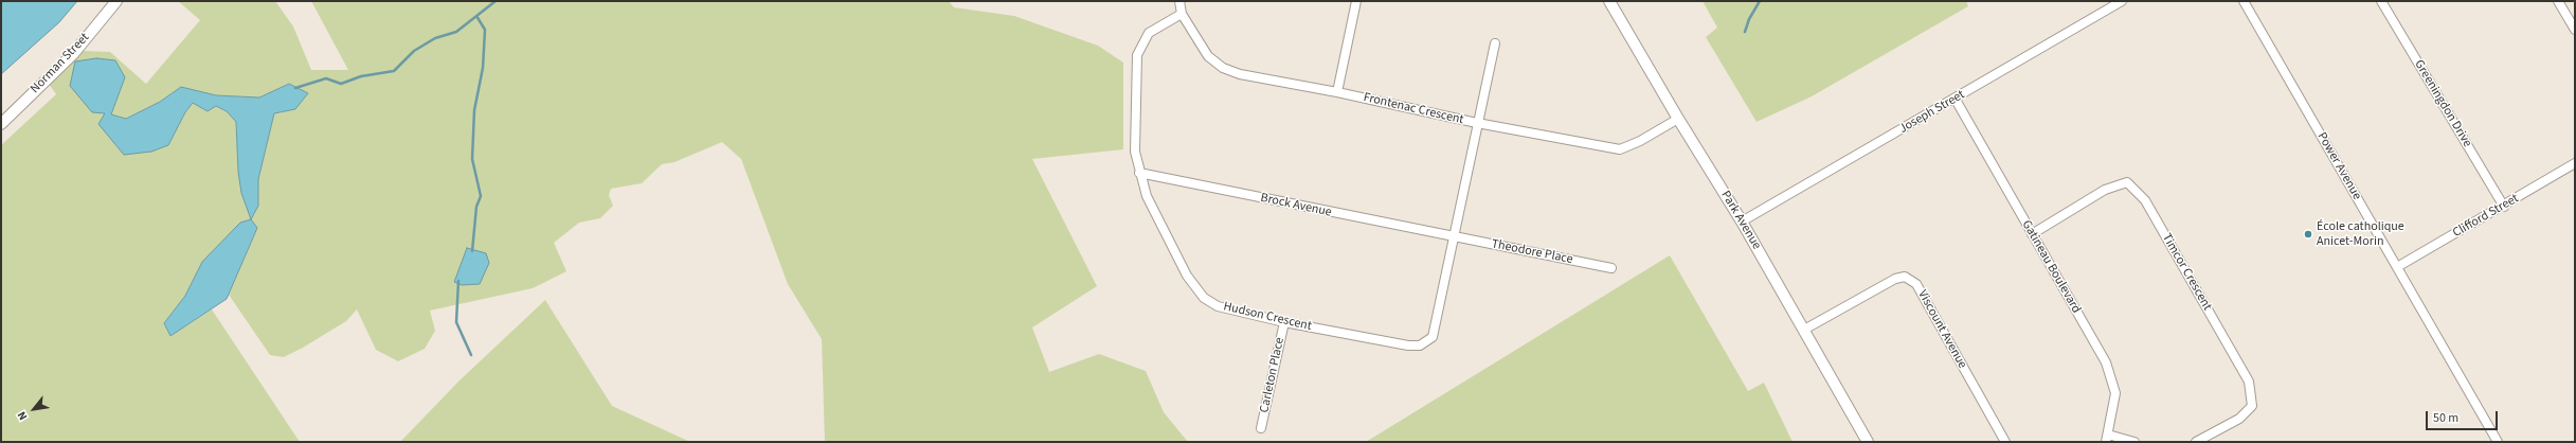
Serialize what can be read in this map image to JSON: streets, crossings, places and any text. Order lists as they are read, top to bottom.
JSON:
{
  "streets": {
    "street": [
      "Norman Street",
      "Greeningdon Drive",
      "Frontenac Crescent",
      "Joseph Street",
      "Power Avenue",
      "Brock Avenue",
      "Clifford Street",
      "Park Avenue",
      "Theodore Place",
      "Gatineau Boulevard",
      "Timcor Crescent",
      "Hudson Crescent",
      "Viscount Avenue",
      "Carleton Place"
    ]
  },
  "crossings": [
    ["Greeningdon Drive", "Clifford Street"],
    ["Frontenac Crescent", "Park Avenue"],
    ["Frontenac Crescent", "Hudson Crescent"],
    ["Joseph Street", "Park Avenue"],
    ["Joseph Street", "Gatineau Boulevard"],
    ["Power Avenue", "Clifford Street"],
    ["Brock Avenue", "Theodore Place"],
    ["Brock Avenue", "Hudson Crescent"],
    ["Park Avenue", "Viscount Avenue"],
    ["Theodore Place", "Hudson Crescent"],
    ["Gatineau Boulevard", "Timcor Crescent"],
    ["Hudson Crescent", "Carleton Place"]
  ],
  "places": ["École catholique Anicet-Morin"],
  "scale_bar": "50 m",
  "north": "bottom left"
}
